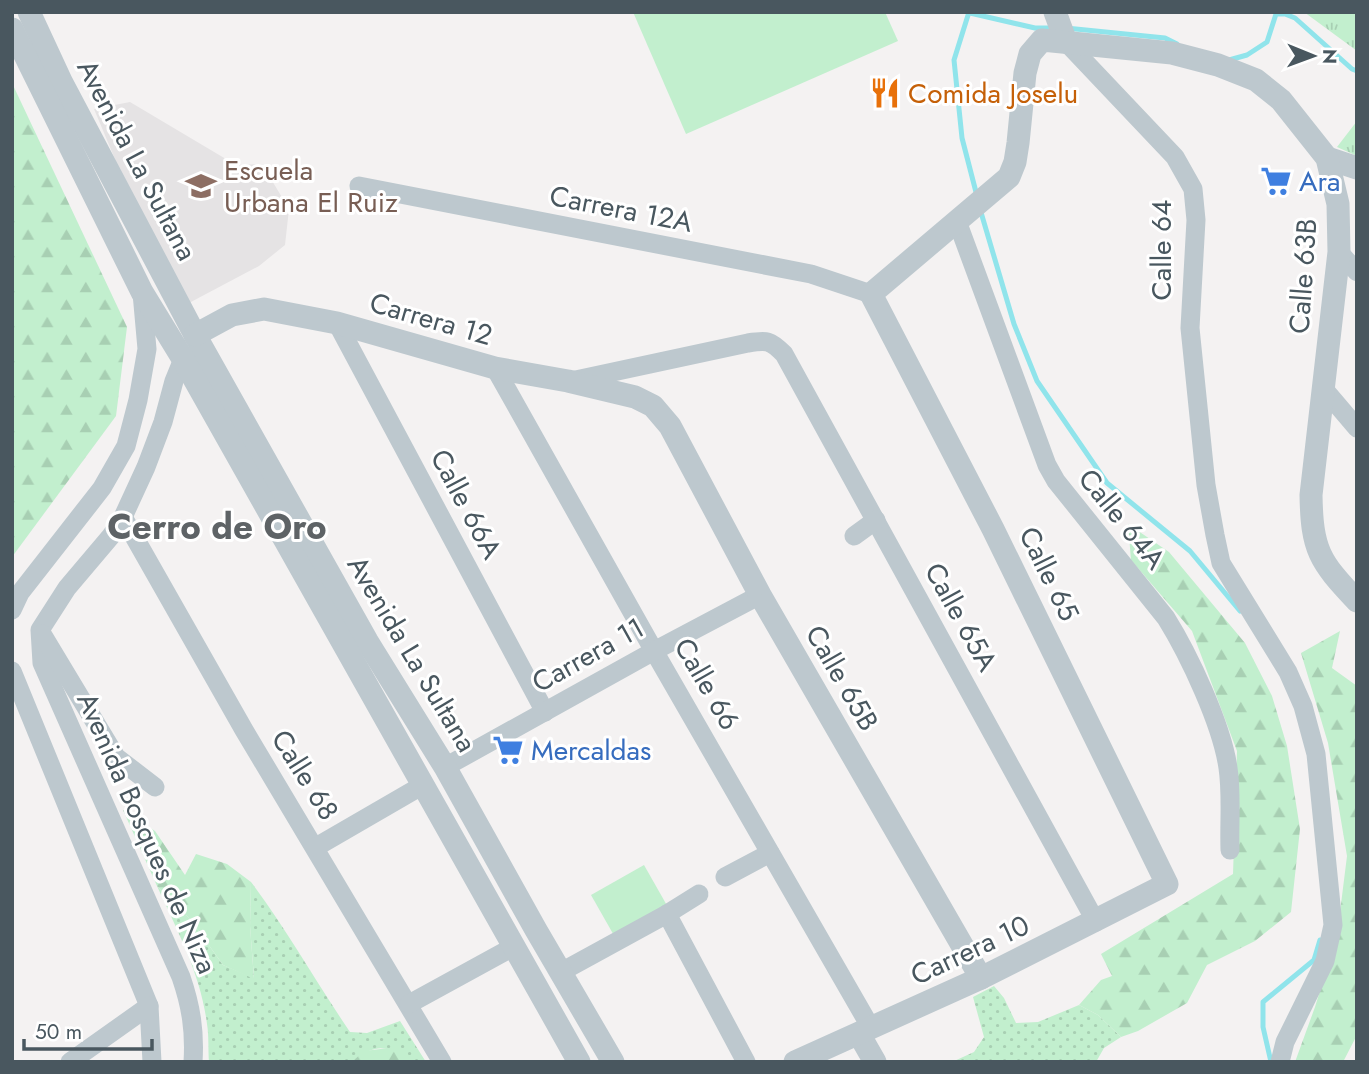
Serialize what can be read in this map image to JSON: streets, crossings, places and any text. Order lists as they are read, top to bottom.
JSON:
{
  "streets": {
    "street": [
      "Avenida La Sultana",
      "Carrera 12A",
      "Calle 64",
      "Calle 63B",
      "Carrera 12",
      "Calle 66A",
      "Calle 64A",
      "Calle 65",
      "Calle 65A",
      "Carrera 11",
      "Calle 65B",
      "Calle 66",
      "Calle 68",
      "Avenida Bosques de Niza",
      "Carrera 10"
    ]
  },
  "crossings": [
    ["Avenida La Sultana", "Carrera 12"],
    ["Avenida La Sultana", "Carrera 11"],
    ["Carrera 12A", "Calle 65"],
    ["Calle 64", "Calle 63B"],
    ["Carrera 12", "Calle 66A"],
    ["Carrera 12", "Calle 65A"],
    ["Carrera 12", "Calle 65B"],
    ["Carrera 12", "Calle 66"],
    ["Calle 66A", "Carrera 11"],
    ["Calle 65", "Carrera 10"],
    ["Calle 65A", "Carrera 10"],
    ["Carrera 11", "Calle 65B"],
    ["Carrera 11", "Calle 66"],
    ["Calle 65B", "Carrera 10"],
    ["Calle 66", "Carrera 10"]
  ],
  "districts": ["Cerro de Oro"],
  "places": {
    "restaurant": ["Comida Joselu"],
    "supermarket": ["Ara", "Mercaldas"],
    "school or university": ["Escuela Urbana El Ruiz"]
  },
  "scale_bar": "50 m",
  "north": "right"
}
